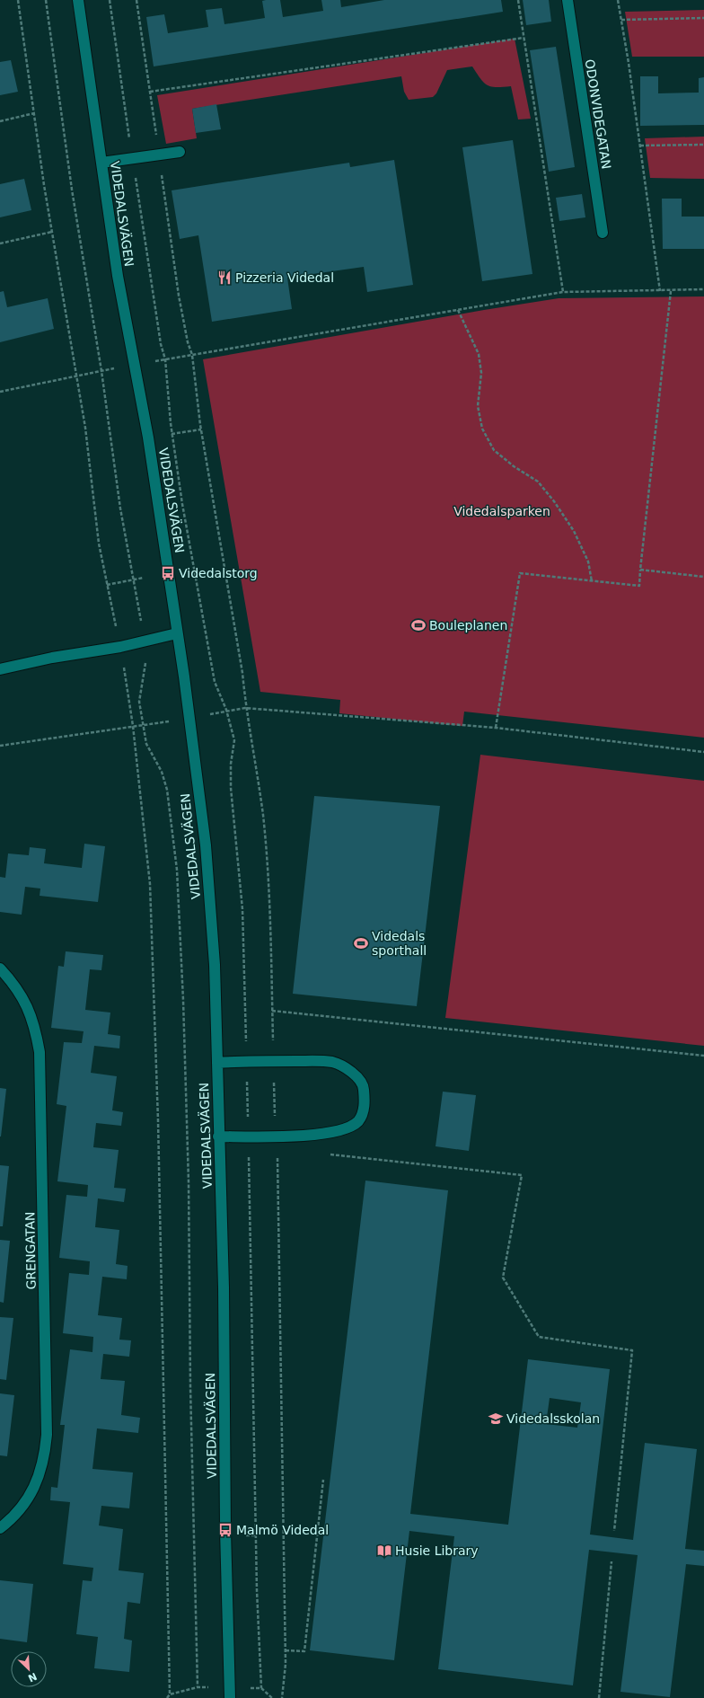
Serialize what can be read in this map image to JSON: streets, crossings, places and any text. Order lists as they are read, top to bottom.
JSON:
{
  "streets": {
    "street": ["ODONVIDEGATAN", "VIDEDALSVÄGEN", "GRENGATAN"]
  },
  "parks": ["Videdalsparken"],
  "places": {
    "restaurant": ["Pizzeria Videdal"],
    "bus stop": ["Videdalstorg", "Malmö Videdal"],
    "sports": ["Bouleplanen", "Videdals sporthall"],
    "school or university": ["Videdalsskolan"],
    "library": ["Husie Library"]
  },
  "north": "bottom right"
}
